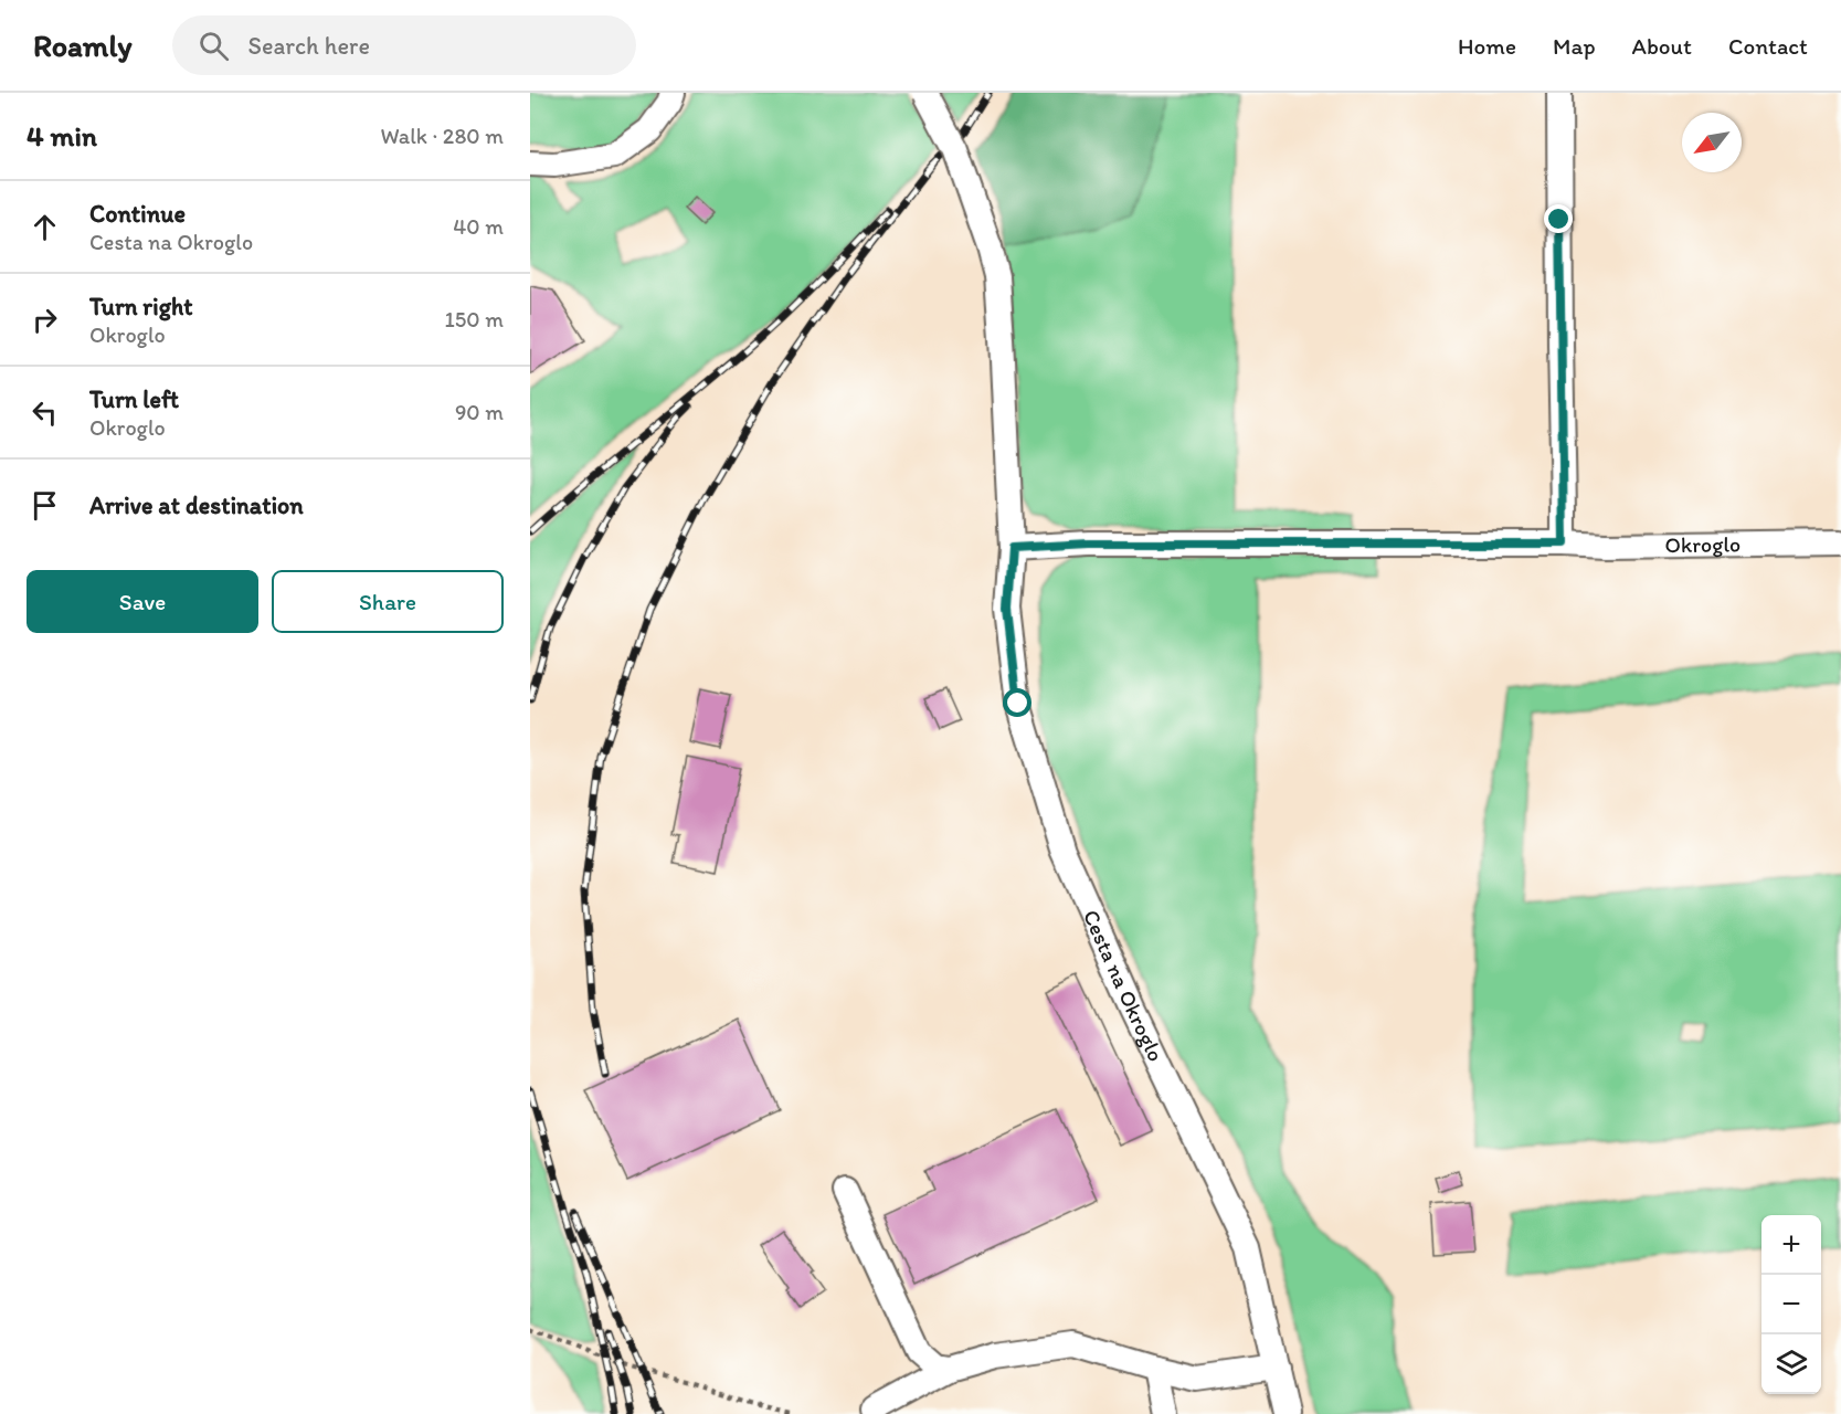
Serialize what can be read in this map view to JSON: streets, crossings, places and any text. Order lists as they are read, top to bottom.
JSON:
{
  "streets": {
    "street": ["Okroglo", "Cesta na Okroglo"]
  },
  "crossings": [
    ["Okroglo", "Cesta na Okroglo"]
  ],
  "north": "bottom left",
  "page": {
    "header": "Roamly",
    "search": "Search here",
    "nav": [
      "Home",
      "Map",
      "About",
      "Contact"
    ],
    "heading": ["4 min", "Walk · 280 m"],
    "list": [
      ["Continue", "Cesta na Okroglo", "40 m"],
      ["Turn right", "Okroglo", "150 m"],
      ["Turn left", "Okroglo", "90 m"],
      "Arrive at destination"
    ],
    "buttons": ["Save", "Share"],
    "map_buttons": ["+", "−"]
  }
}
